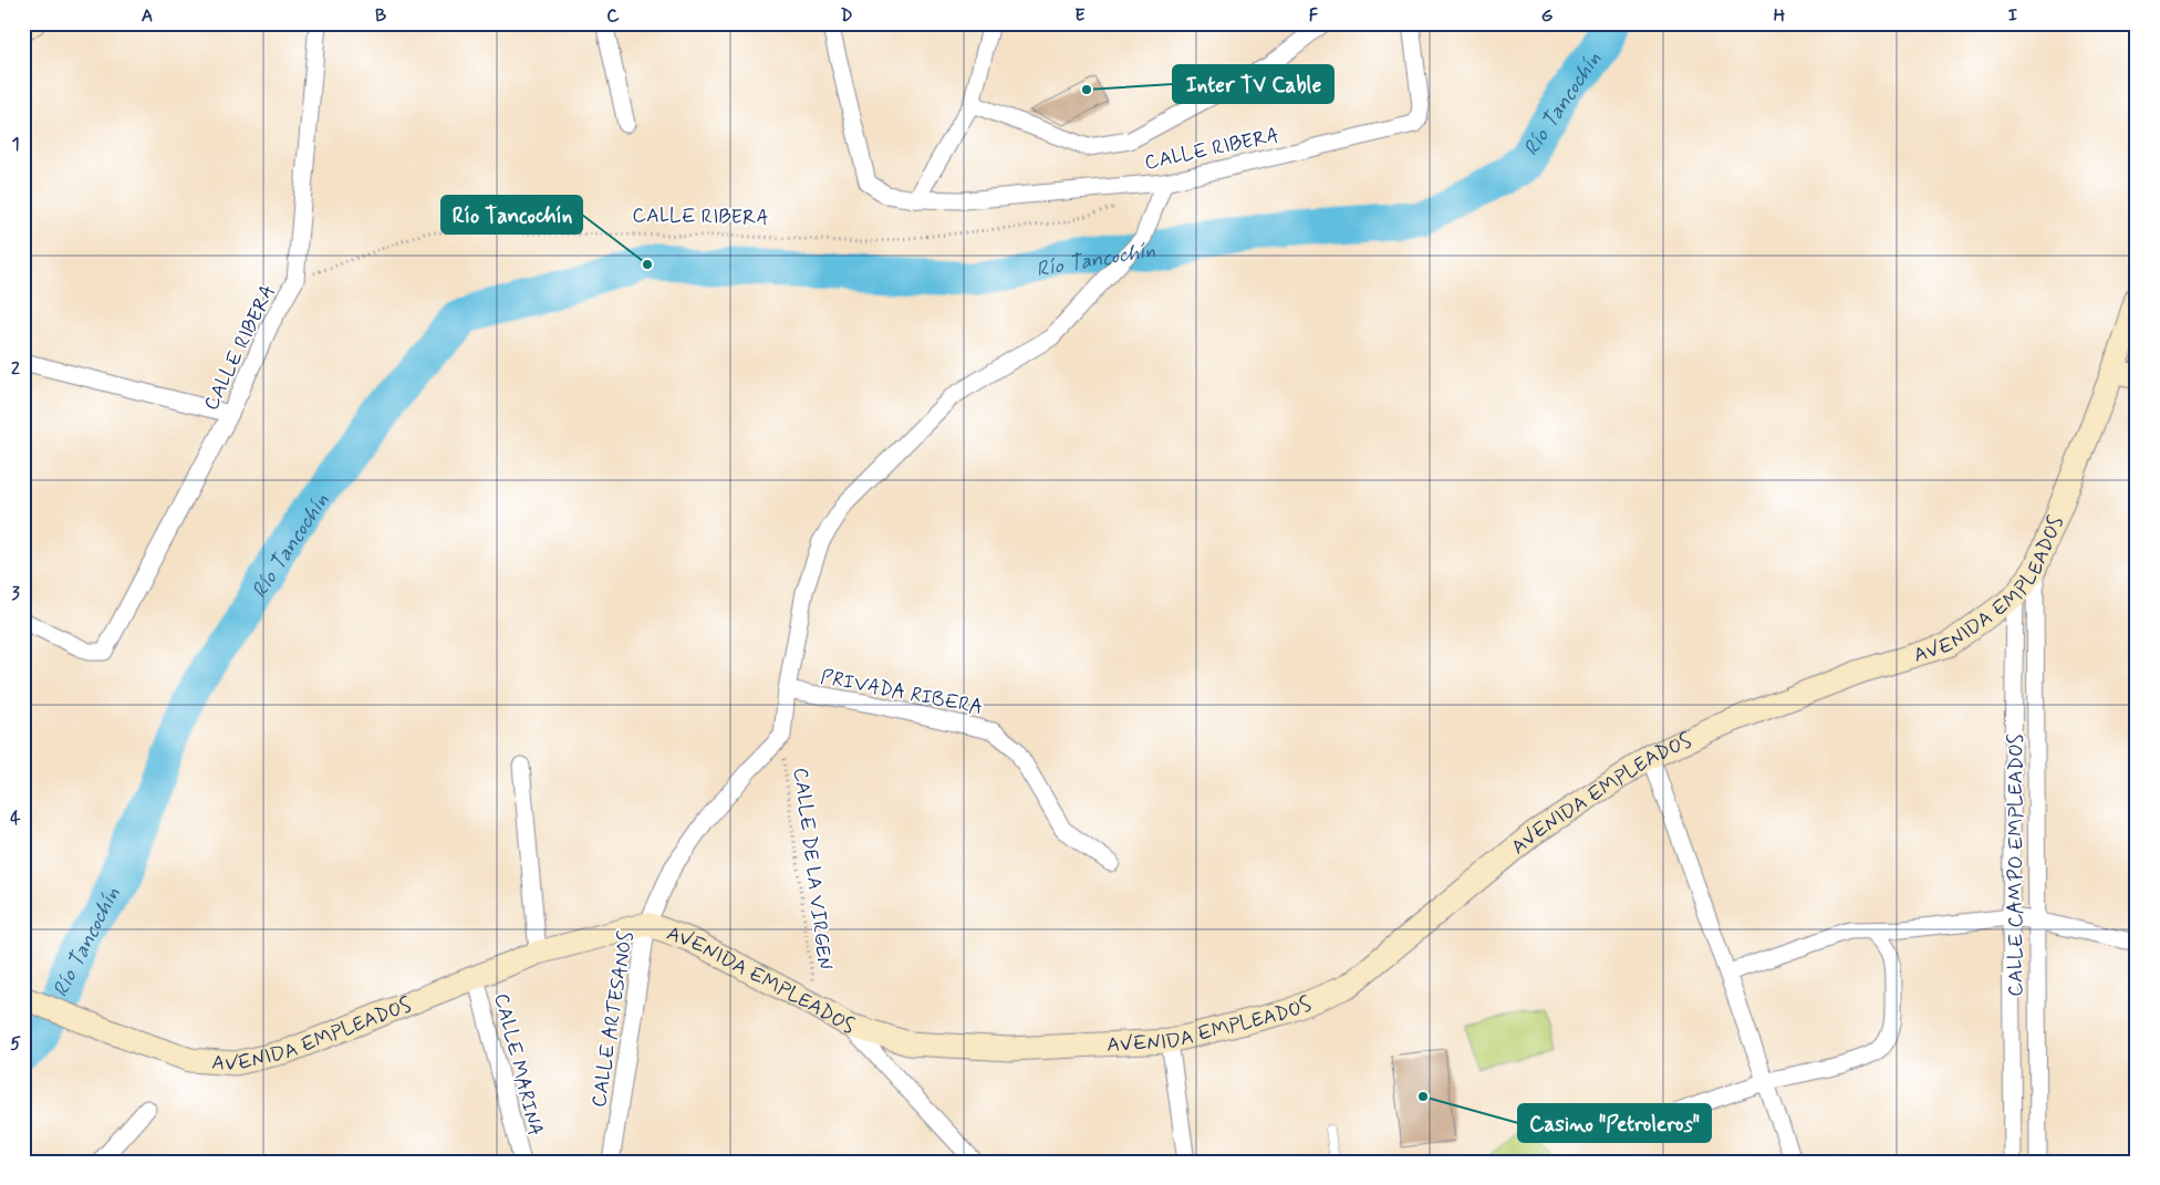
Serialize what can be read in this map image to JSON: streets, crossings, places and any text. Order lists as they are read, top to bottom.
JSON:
{
  "streets": {
    "street": [
      "CALLE RIBERA",
      "AVENIDA EMPLEADOS",
      "PRIVADA RIBERA",
      "CALLE CAMPO EMPLEADOS",
      "CALLE ARTESANOS",
      "CALLE MARINA"
    ],
    "path": ["CALLE DE LA VIRGEN"]
  },
  "crossings": [
    ["AVENIDA EMPLEADOS", "CALLE CAMPO EMPLEADOS"],
    ["AVENIDA EMPLEADOS", "CALLE DE LA VIRGEN"],
    ["AVENIDA EMPLEADOS", "CALLE ARTESANOS"],
    ["AVENIDA EMPLEADOS", "CALLE MARINA"],
    ["CALLE DE LA VIRGEN", "CALLE ARTESANOS"]
  ],
  "water": ["Río Tancochín"],
  "places": ["Inter TV Cable", "Río Tancochín", "Casino \"Petroleros\""],
  "grid": {
    "columns": [
      "A",
      "B",
      "C",
      "D",
      "E",
      "F",
      "G",
      "H",
      "I"
    ],
    "rows": [
      "1",
      "2",
      "3",
      "4",
      "5"
    ]
  }
}
